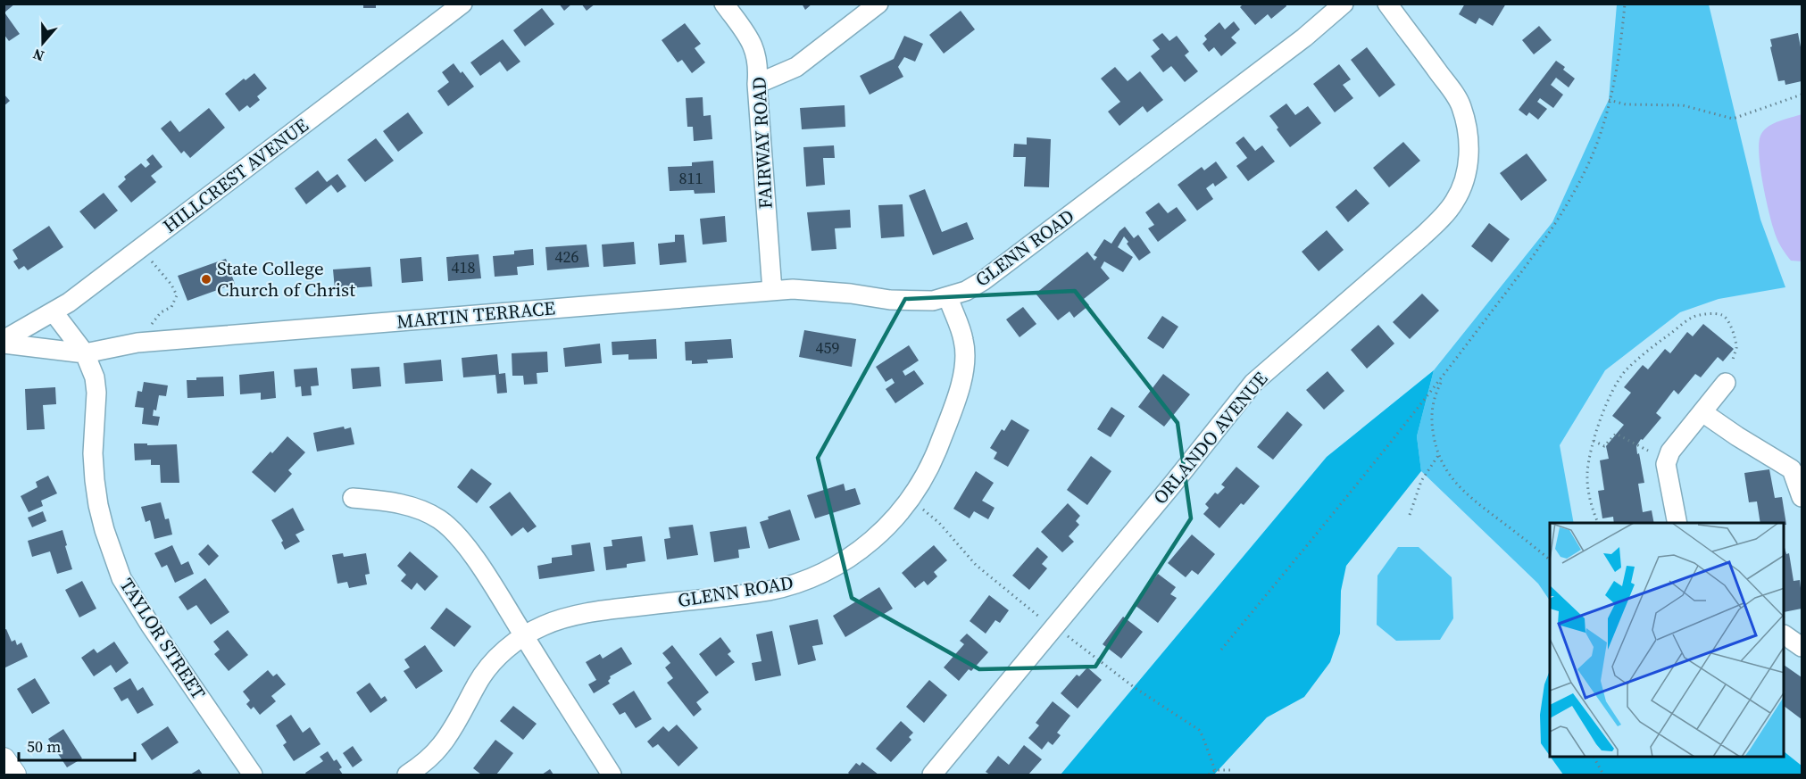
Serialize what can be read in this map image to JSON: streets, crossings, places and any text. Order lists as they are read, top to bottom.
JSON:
{
  "streets": {
    "street": [
      "FAIRWAY ROAD",
      "HILLCREST AVENUE",
      "GLENN ROAD",
      "MARTIN TERRACE",
      "ORLANDO AVENUE",
      "TAYLOR STREET"
    ]
  },
  "crossings": [
    ["FAIRWAY ROAD", "MARTIN TERRACE"],
    ["HILLCREST AVENUE", "MARTIN TERRACE"],
    ["HILLCREST AVENUE", "TAYLOR STREET"],
    ["GLENN ROAD", "MARTIN TERRACE"],
    ["MARTIN TERRACE", "TAYLOR STREET"]
  ],
  "places": ["State College Church of Christ"],
  "house_numbers": [
    "811",
    "426",
    "418",
    "459"
  ],
  "scale_bar": "50 m",
  "north": "bottom"
}
